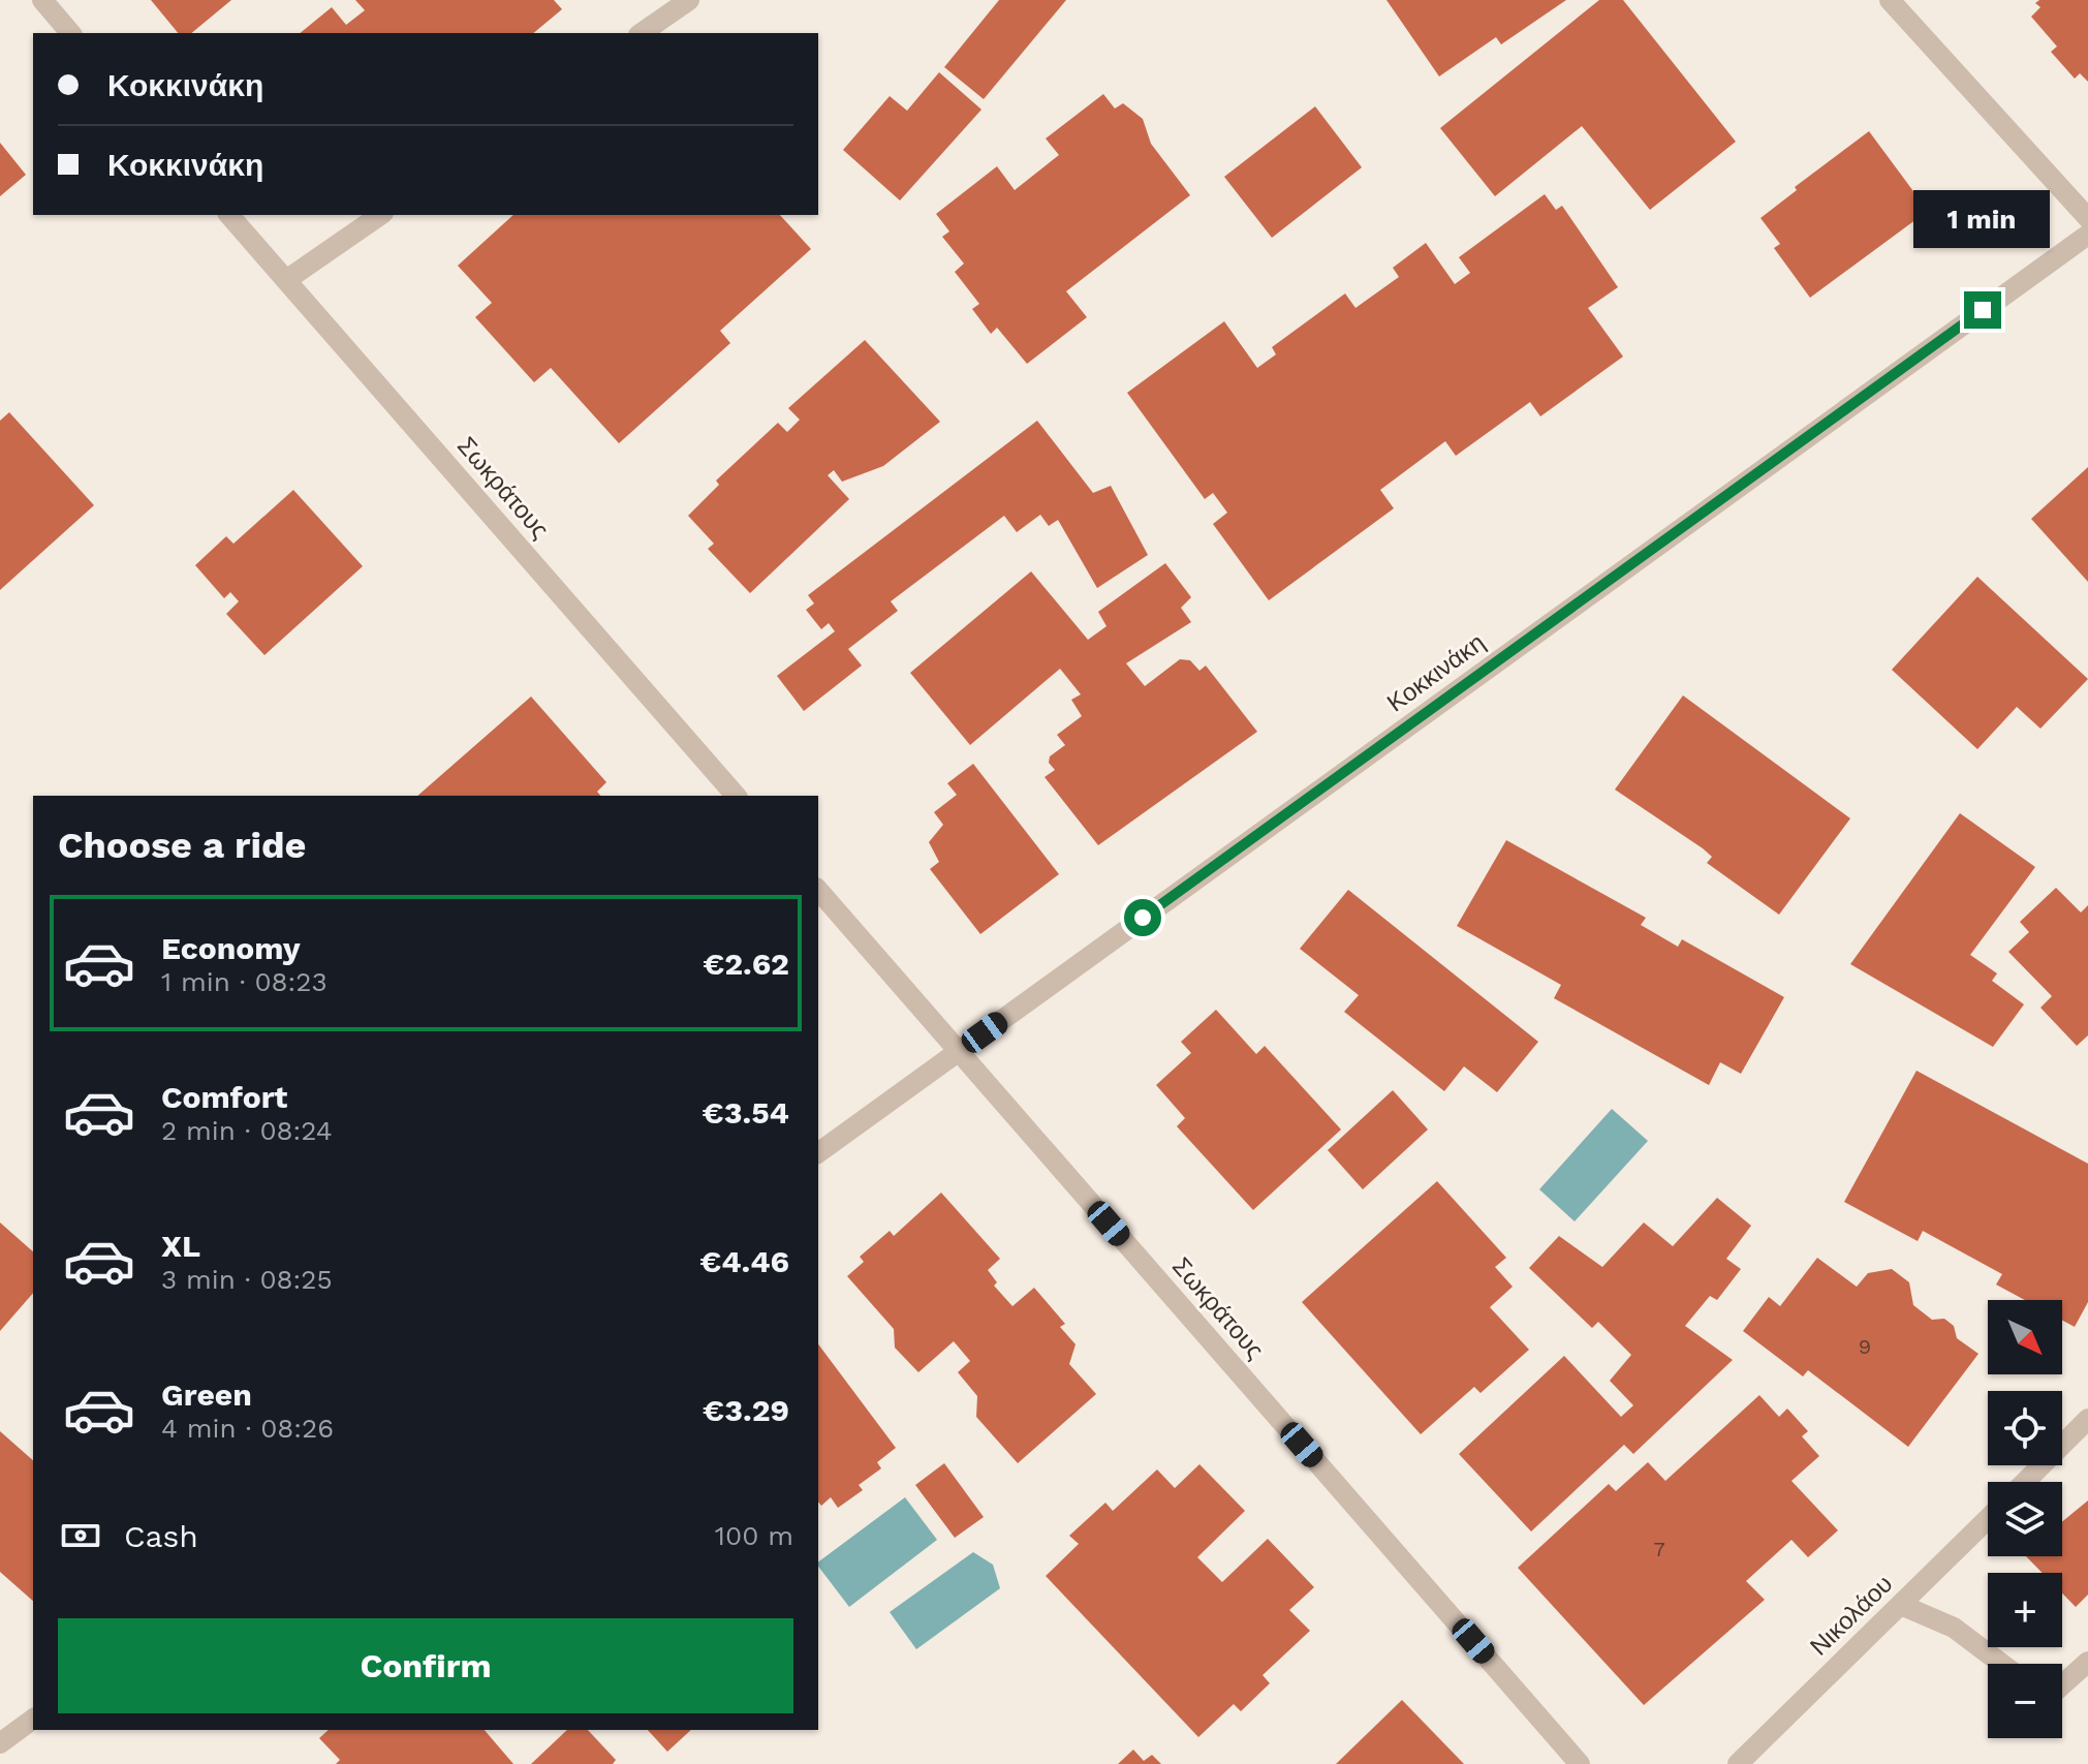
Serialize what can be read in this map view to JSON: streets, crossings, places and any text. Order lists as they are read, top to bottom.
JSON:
{
  "streets": {
    "street": ["Σωκράτους", "Κοκκινάκη", "Νικολάου"]
  },
  "crossings": [
    ["Σωκράτους", "Κοκκινάκη"]
  ],
  "house_numbers": ["9", "7"],
  "north": "bottom right",
  "page": {
    "banner": ["Κοκκινάκη", "Κοκκινάκη"],
    "bubble": "1 min",
    "heading": "Choose a ride",
    "list": [
      {
        "name": "Economy",
        "note": "1 min · 08:23",
        "value": "€2.62"
      },
      {
        "name": "Comfort",
        "note": "2 min · 08:24",
        "value": "€3.54"
      },
      {
        "name": "XL",
        "note": "3 min · 08:25",
        "value": "€4.46"
      },
      {
        "name": "Green",
        "note": "4 min · 08:26",
        "value": "€3.29"
      }
    ],
    "map_buttons": ["+", "−"],
    "pay": ["Cash", "100 m"],
    "buttons": "Confirm"
  }
}
